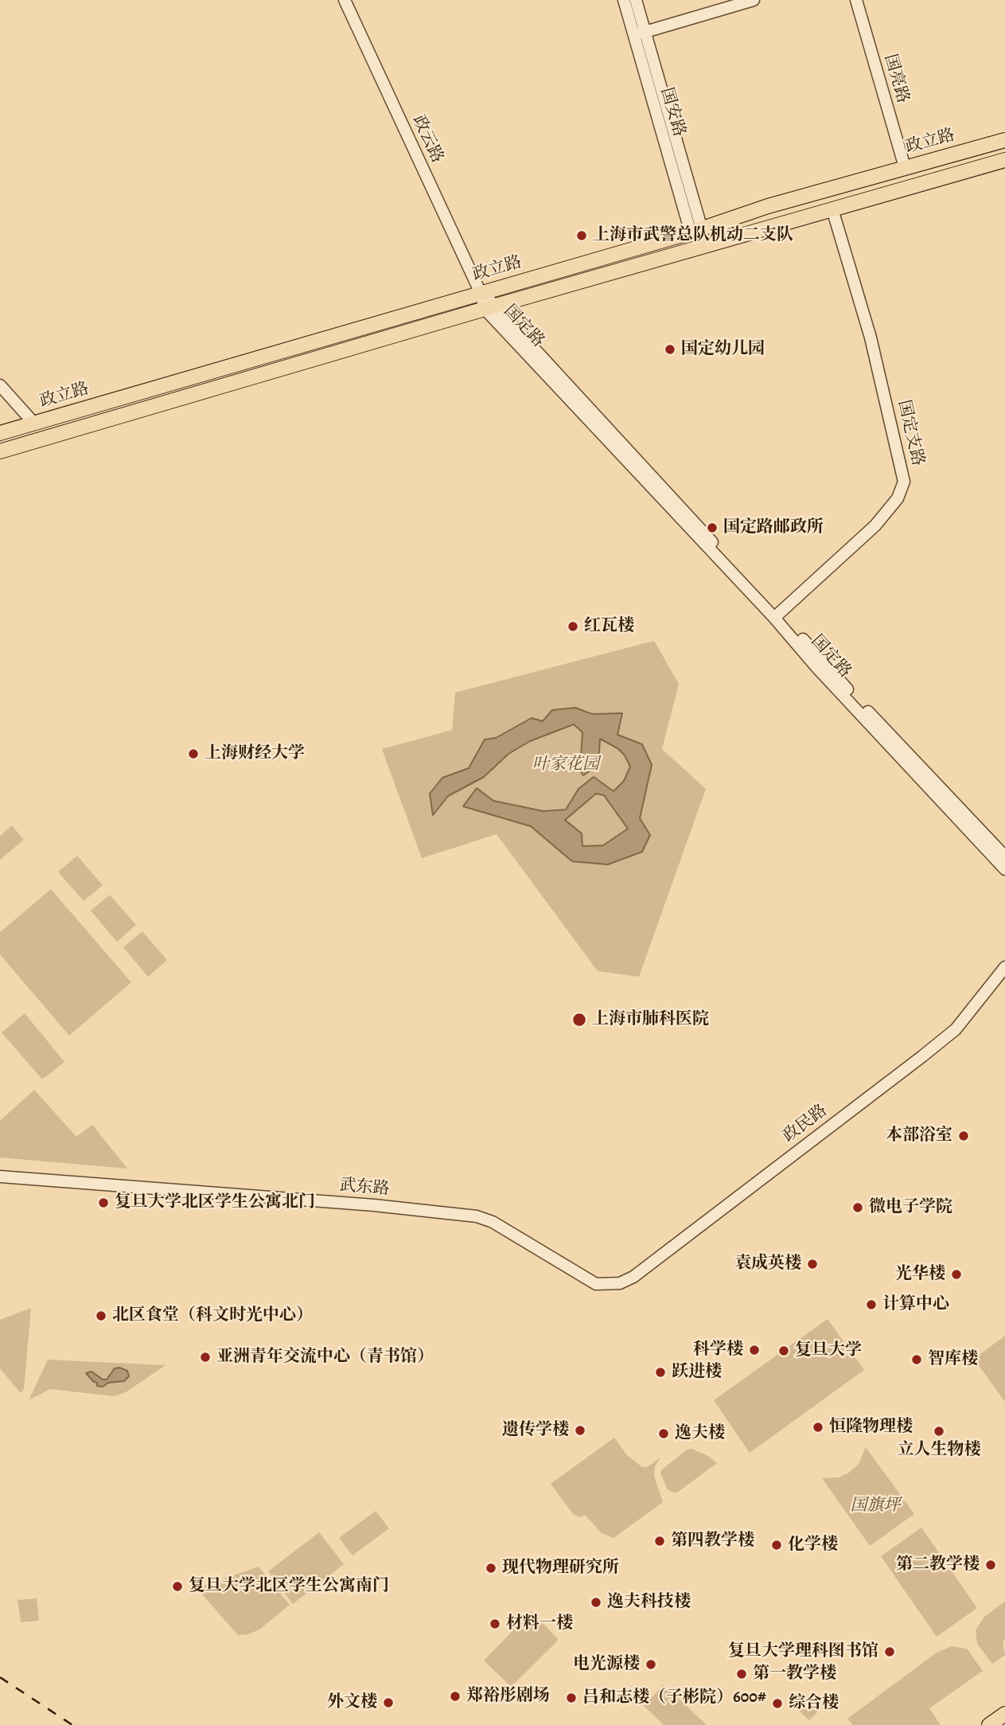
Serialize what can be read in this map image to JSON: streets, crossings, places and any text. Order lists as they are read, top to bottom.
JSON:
{
  "streets": {
    "main road": ["政立路"],
    "street": [
      "国亮路",
      "国安路",
      "政云路",
      "国定路",
      "国定支路",
      "政民路",
      "武东路"
    ]
  },
  "crossings": [
    ["国亮路", "政立路"],
    ["国安路", "政立路"],
    ["政云路", "政立路"],
    ["政云路", "国定路"],
    ["政立路", "国定路"],
    ["政立路", "国定支路"],
    ["国定路", "国定支路"],
    ["政民路", "武东路"]
  ],
  "parks": ["叶家花园", "国旗坪"],
  "places": [
    "上海市武警总队机动二支队",
    "国定幼儿园",
    "国定路邮政所",
    "红瓦楼",
    "上海财经大学",
    "上海市肺科医院",
    "本部浴室",
    "复旦大学北区学生公寓北门",
    "微电子学院",
    "袁成英楼",
    "光华楼",
    "计算中心",
    "北区食堂（科文时光中心）",
    "科学楼",
    "复旦大学",
    "亚洲青年交流中心（青书馆）",
    "智库楼",
    "跃进楼",
    "恒隆物理楼",
    "遗传学楼",
    "立人生物楼",
    "逸夫楼",
    "第四教学楼",
    "化学楼",
    "第二教学楼",
    "现代物理研究所",
    "复旦大学北区学生公寓南门",
    "逸夫科技楼",
    "材料一楼",
    "复旦大学理科图书馆",
    "电光源楼",
    "第一教学楼",
    "郑裕彤剧场‌",
    "吕和志楼（子彬院）600#",
    "外文楼",
    "综合楼"
  ]
}
